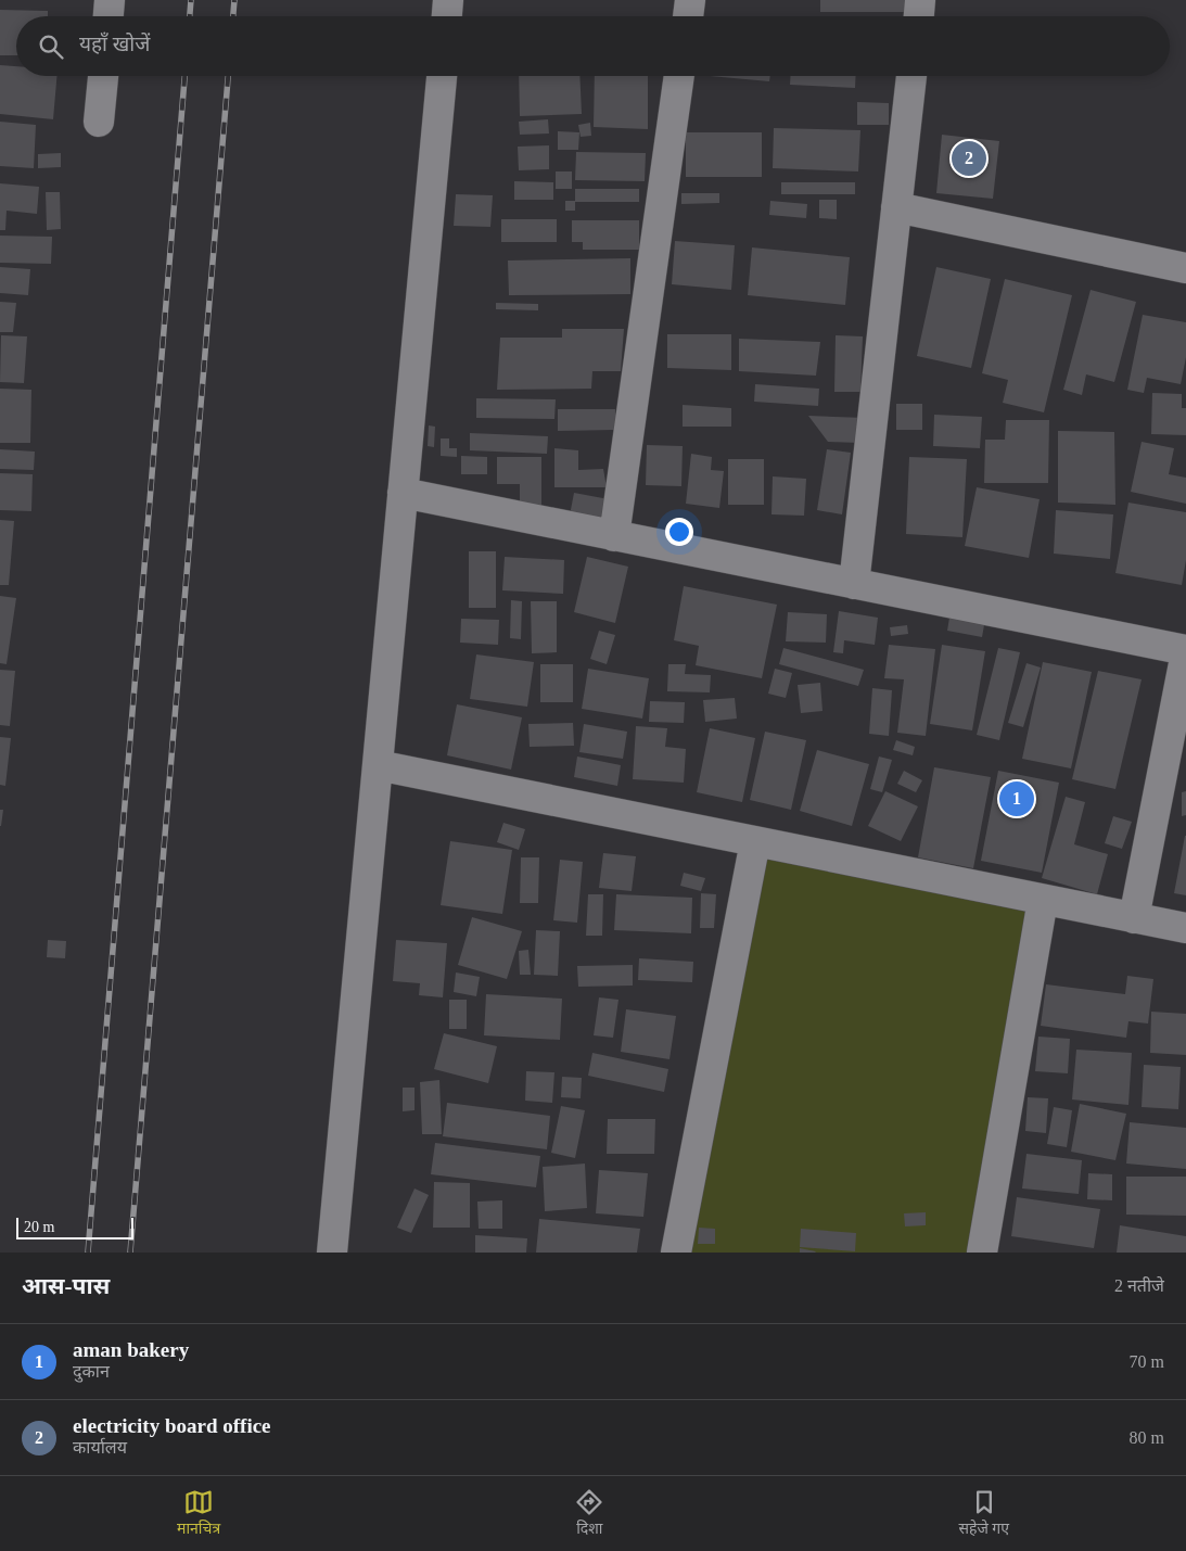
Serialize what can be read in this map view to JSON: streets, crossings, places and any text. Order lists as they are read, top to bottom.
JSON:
{
  "scale_bar": "20 m",
  "page": {
    "search": "यहाँ खोजें",
    "pins": ["2", "1"],
    "scale": "20 m",
    "heading": ["आस-पास", "2 नतीजे"],
    "list": [
      {
        "mark": "1",
        "name": "aman bakery",
        "note": "दुकान",
        "value": "70 m"
      },
      {
        "mark": "2",
        "name": "electricity board office",
        "note": "कार्यालय",
        "value": "80 m"
      }
    ],
    "nav": ["मानचित्र", "दिशा", "सहेजे गए"]
  }
}
